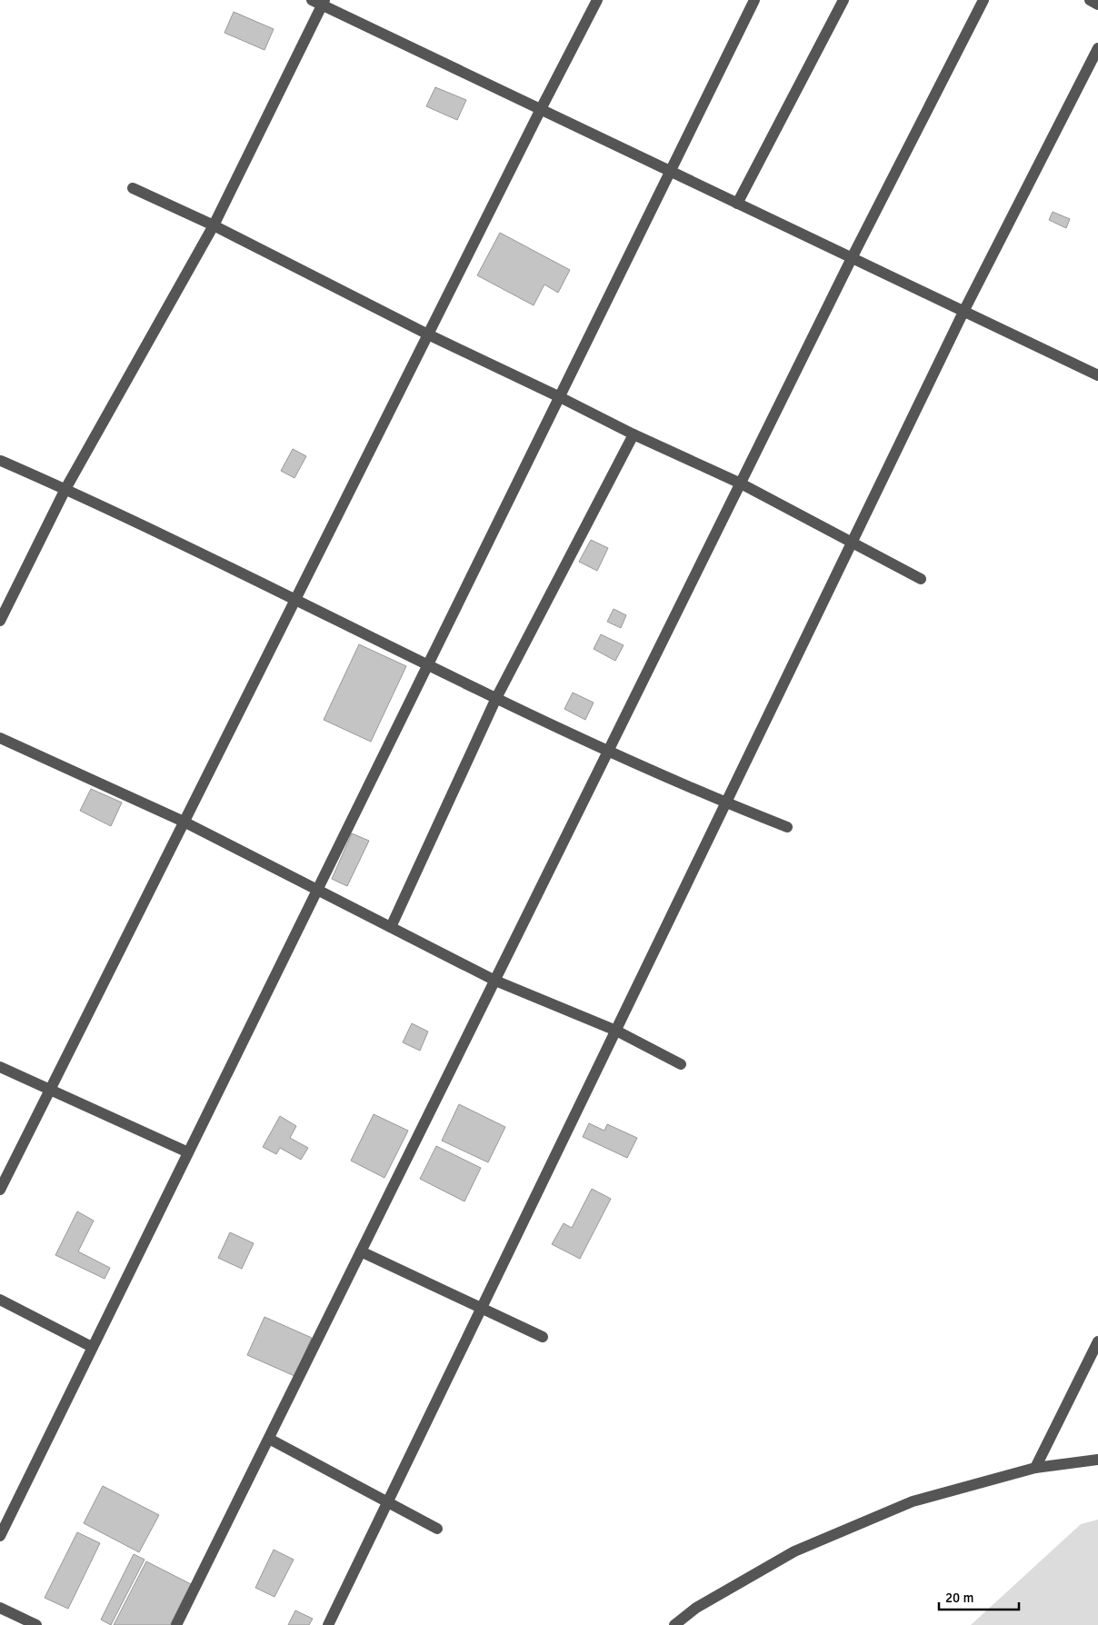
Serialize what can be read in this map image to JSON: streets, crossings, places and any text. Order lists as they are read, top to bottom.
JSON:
{
  "scale_bar": "20 m"
}
